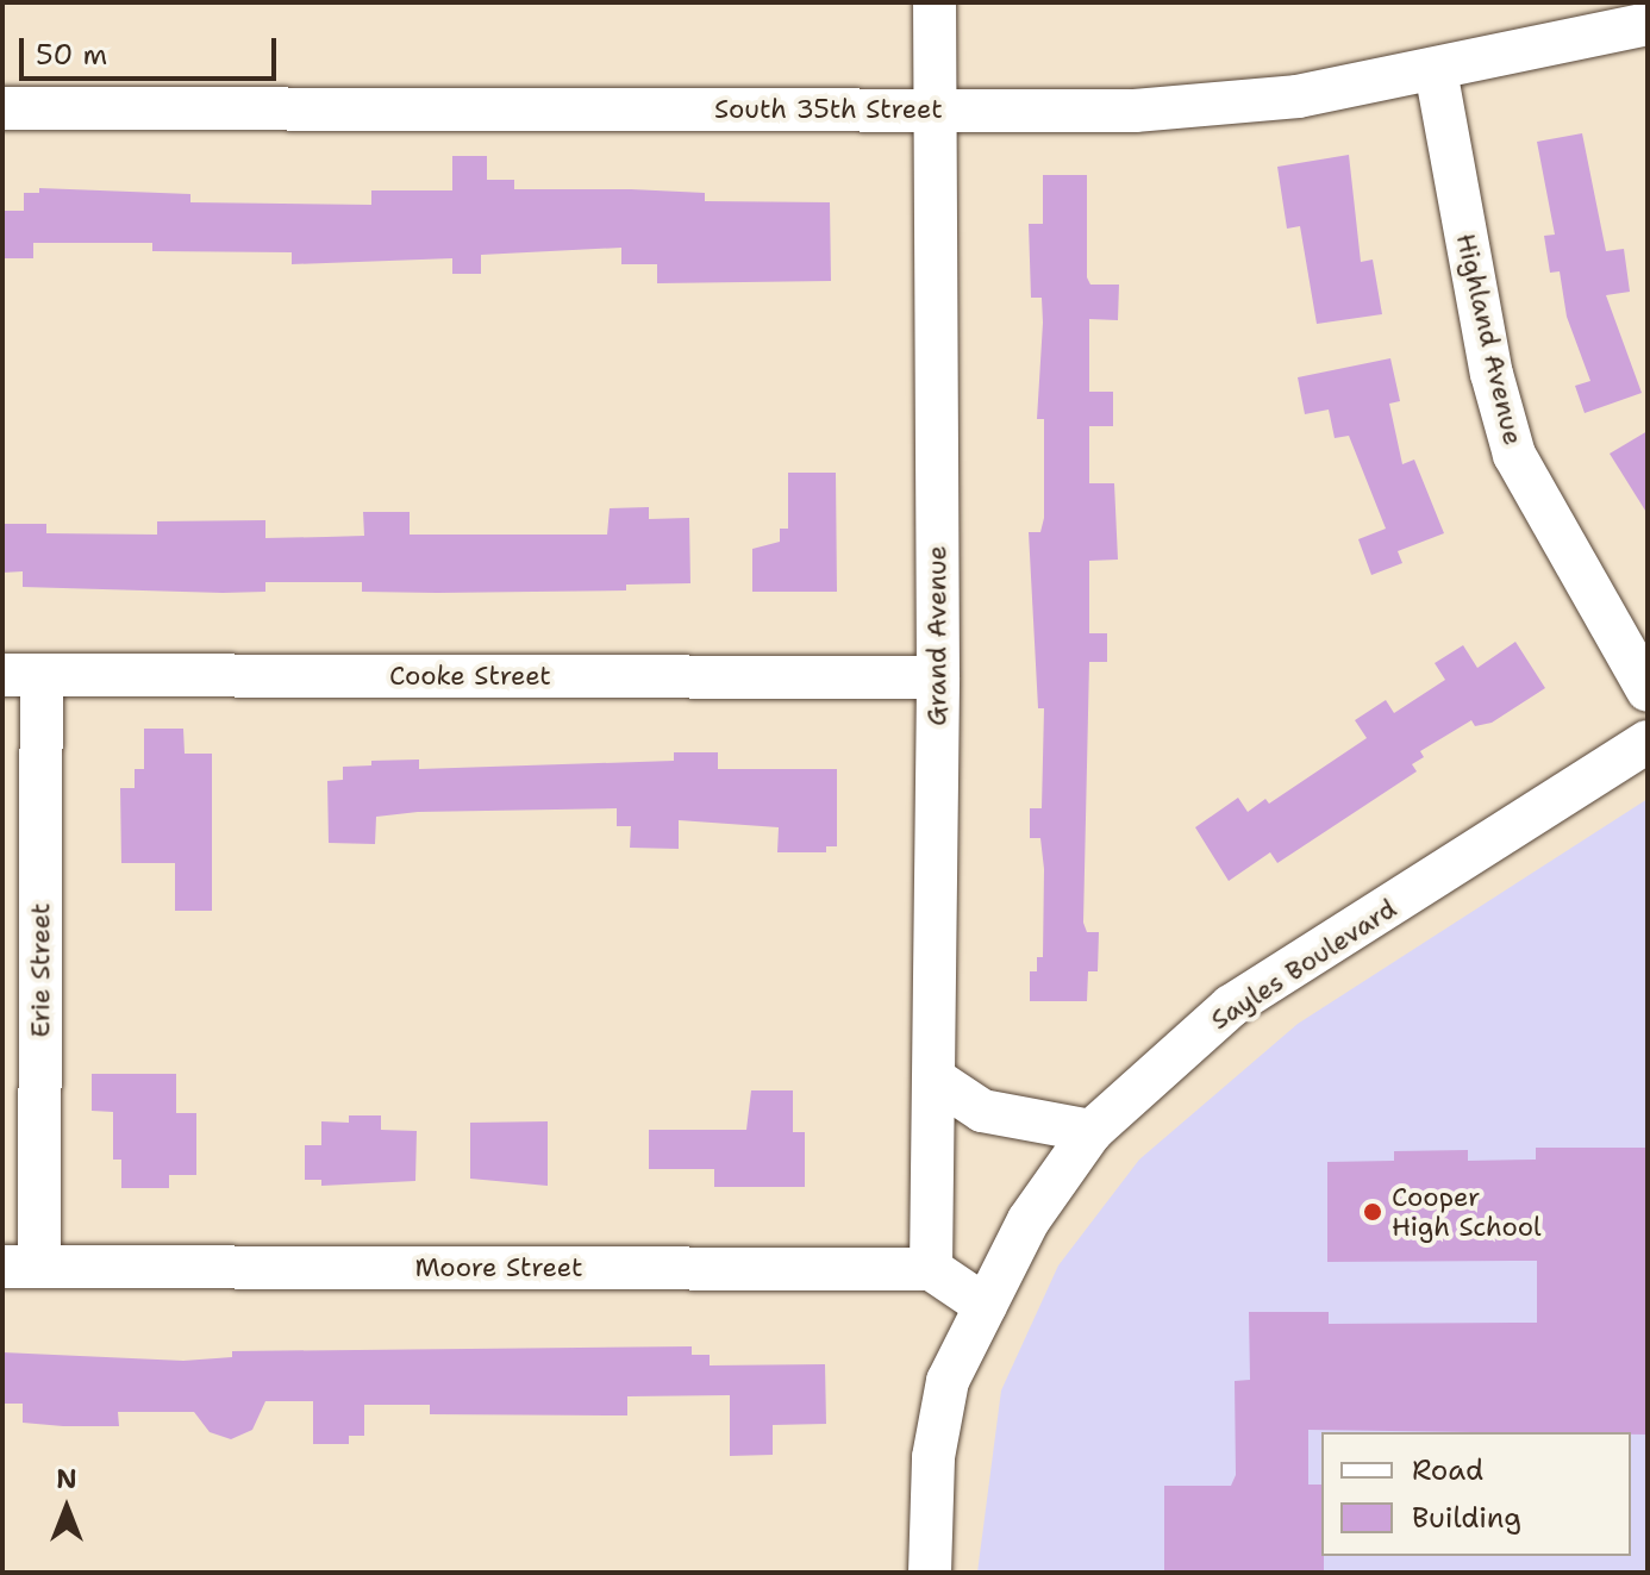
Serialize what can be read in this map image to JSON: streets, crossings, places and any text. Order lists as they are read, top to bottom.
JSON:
{
  "streets": {
    "street": [
      "South 35th Street",
      "Highland Avenue",
      "Grand Avenue",
      "Cooke Street",
      "Sayles Boulevard",
      "Erie Street",
      "Moore Street"
    ]
  },
  "crossings": [
    ["South 35th Street", "Highland Avenue"],
    ["South 35th Street", "Grand Avenue"],
    ["Grand Avenue", "Cooke Street"],
    ["Grand Avenue", "Moore Street"],
    ["Cooke Street", "Erie Street"],
    ["Erie Street", "Moore Street"]
  ],
  "places": ["Cooper High School"],
  "legend": ["Road", "Building"],
  "scale_bar": "50 m",
  "north": "top"
}
